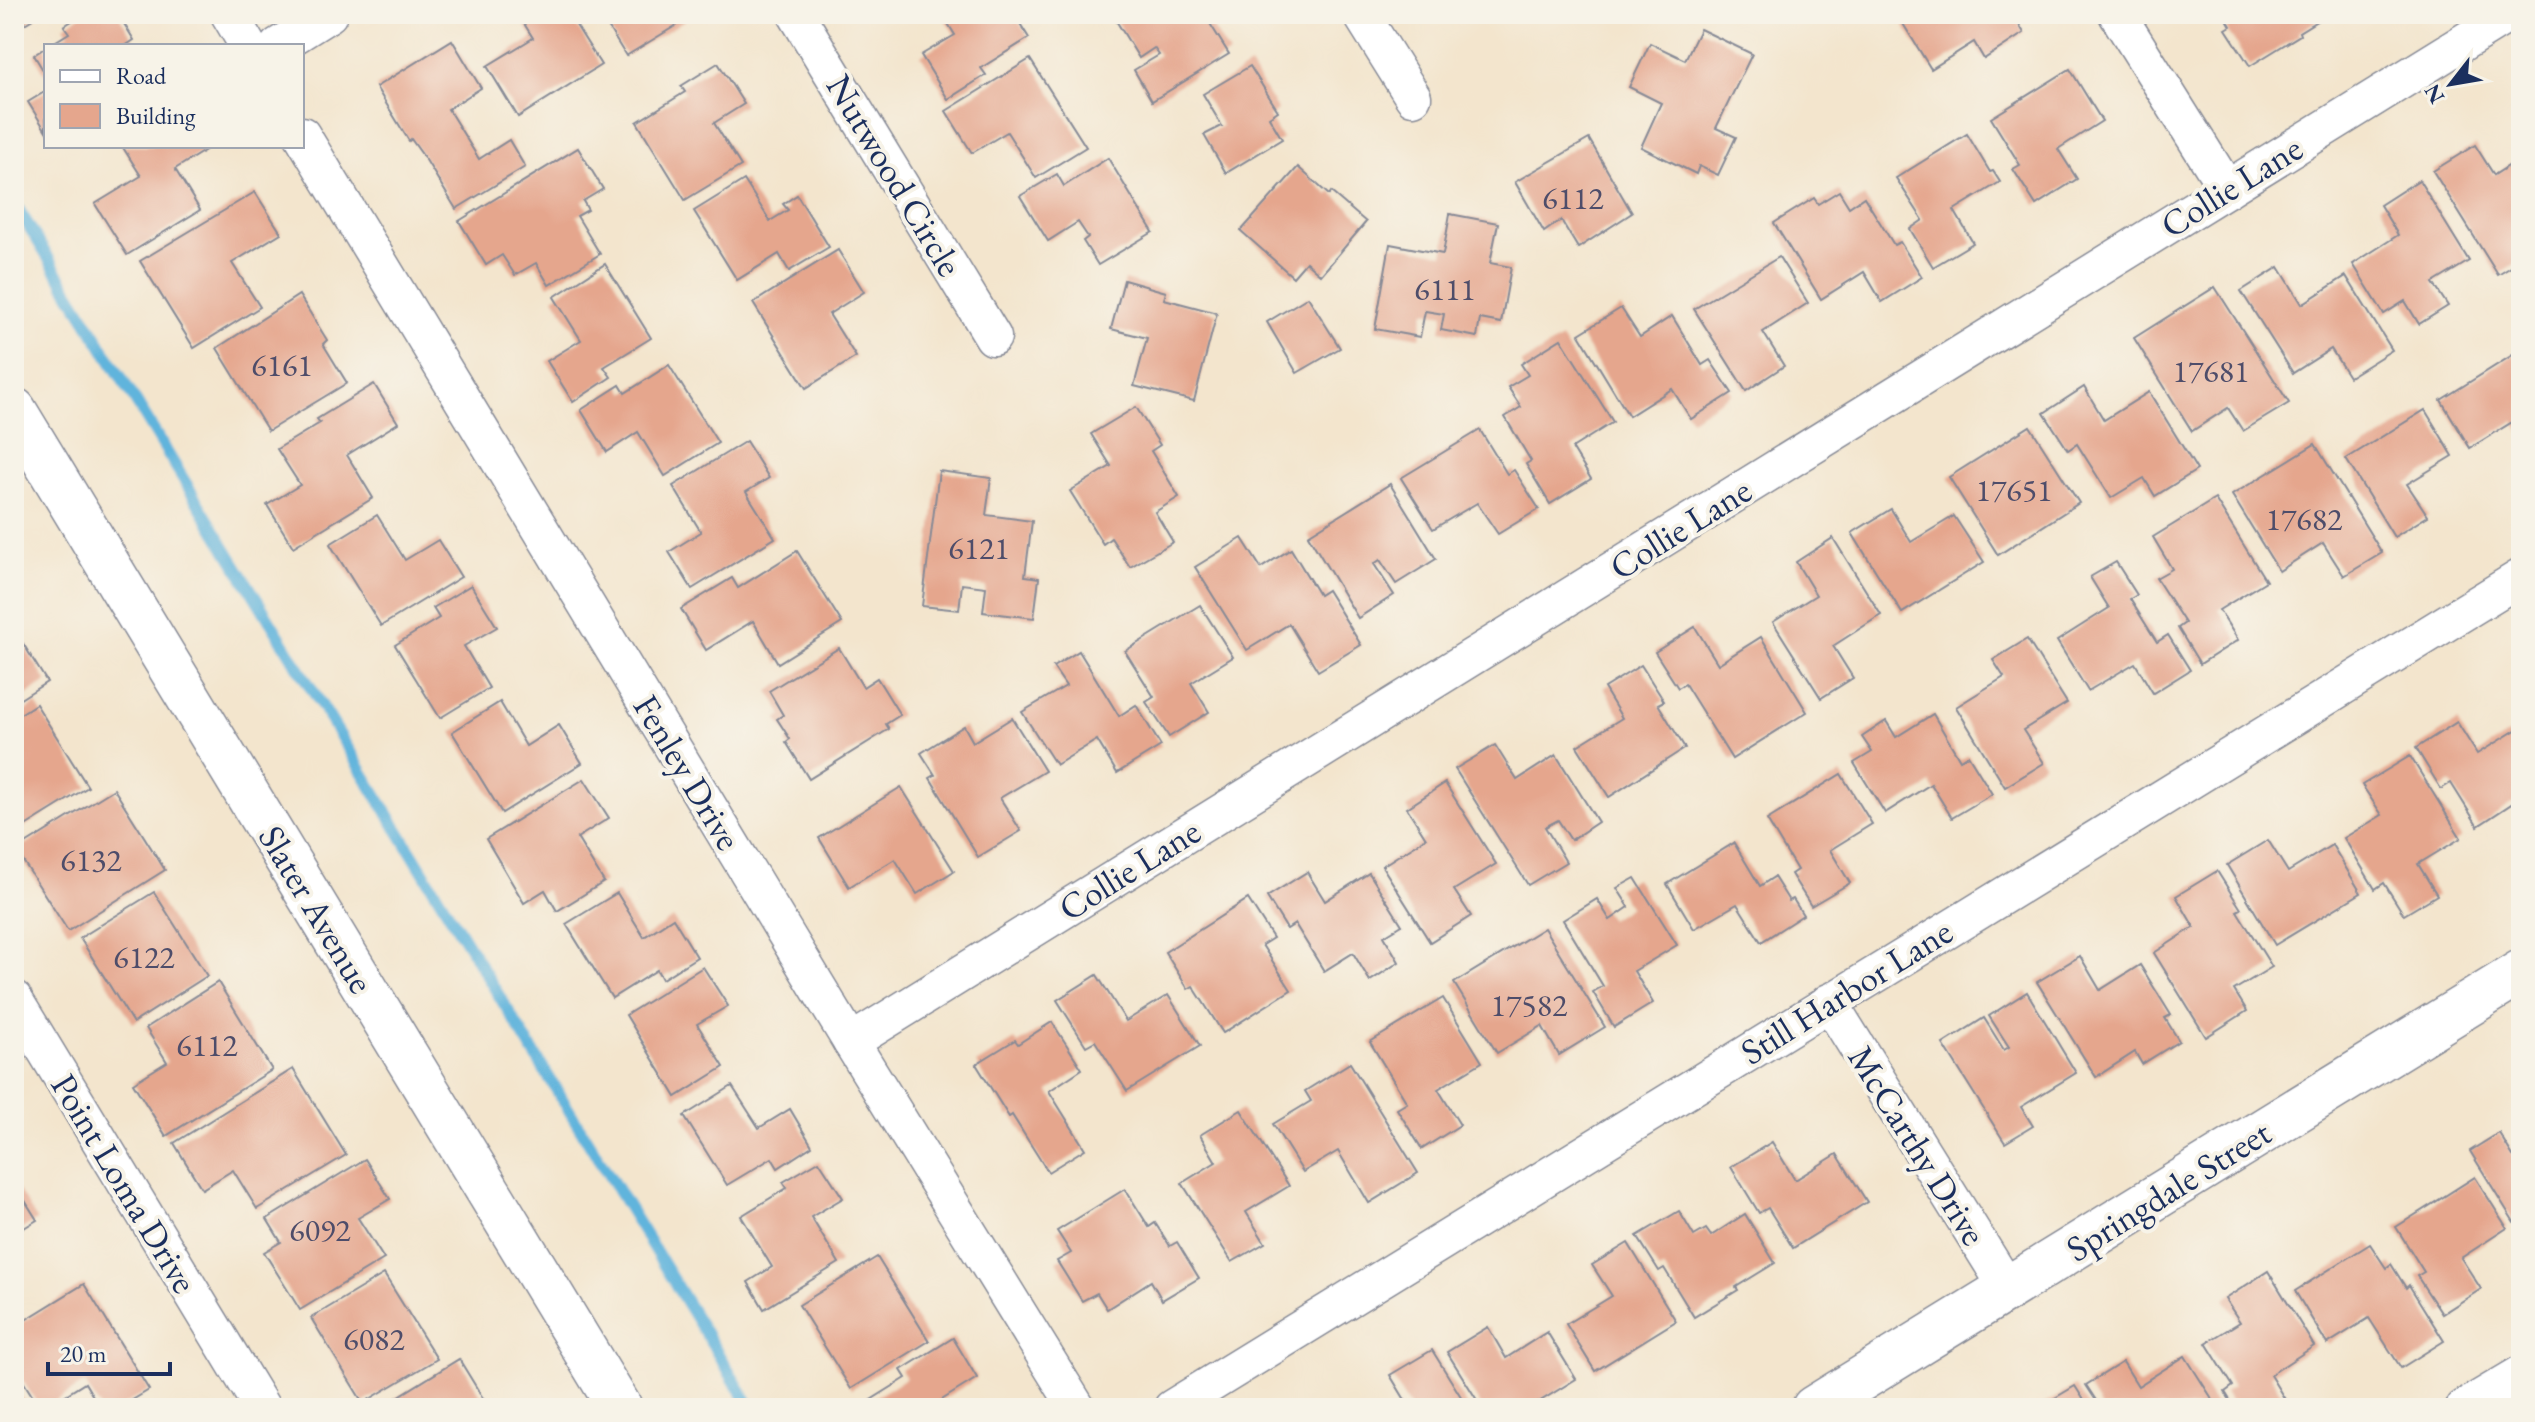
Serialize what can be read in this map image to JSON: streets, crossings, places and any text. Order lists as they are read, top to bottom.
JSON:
{
  "streets": {
    "street": [
      "Nutwood Circle",
      "Collie Lane",
      "Fenley Drive",
      "Slater Avenue",
      "Still Harbor Lane",
      "McCarthy Drive",
      "Point Loma Drive",
      "Springdale Street"
    ]
  },
  "crossings": [
    ["Collie Lane", "Fenley Drive"],
    ["Still Harbor Lane", "McCarthy Drive"],
    ["McCarthy Drive", "Springdale Street"]
  ],
  "house_numbers": [
    "6112",
    "6111",
    "6161",
    "17681",
    "17651",
    "17682",
    "6121",
    "6132",
    "6122",
    "17582",
    "6112",
    "6092",
    "6082"
  ],
  "legend": ["Road", "Building"],
  "scale_bar": "20 m",
  "north": "bottom left"
}
